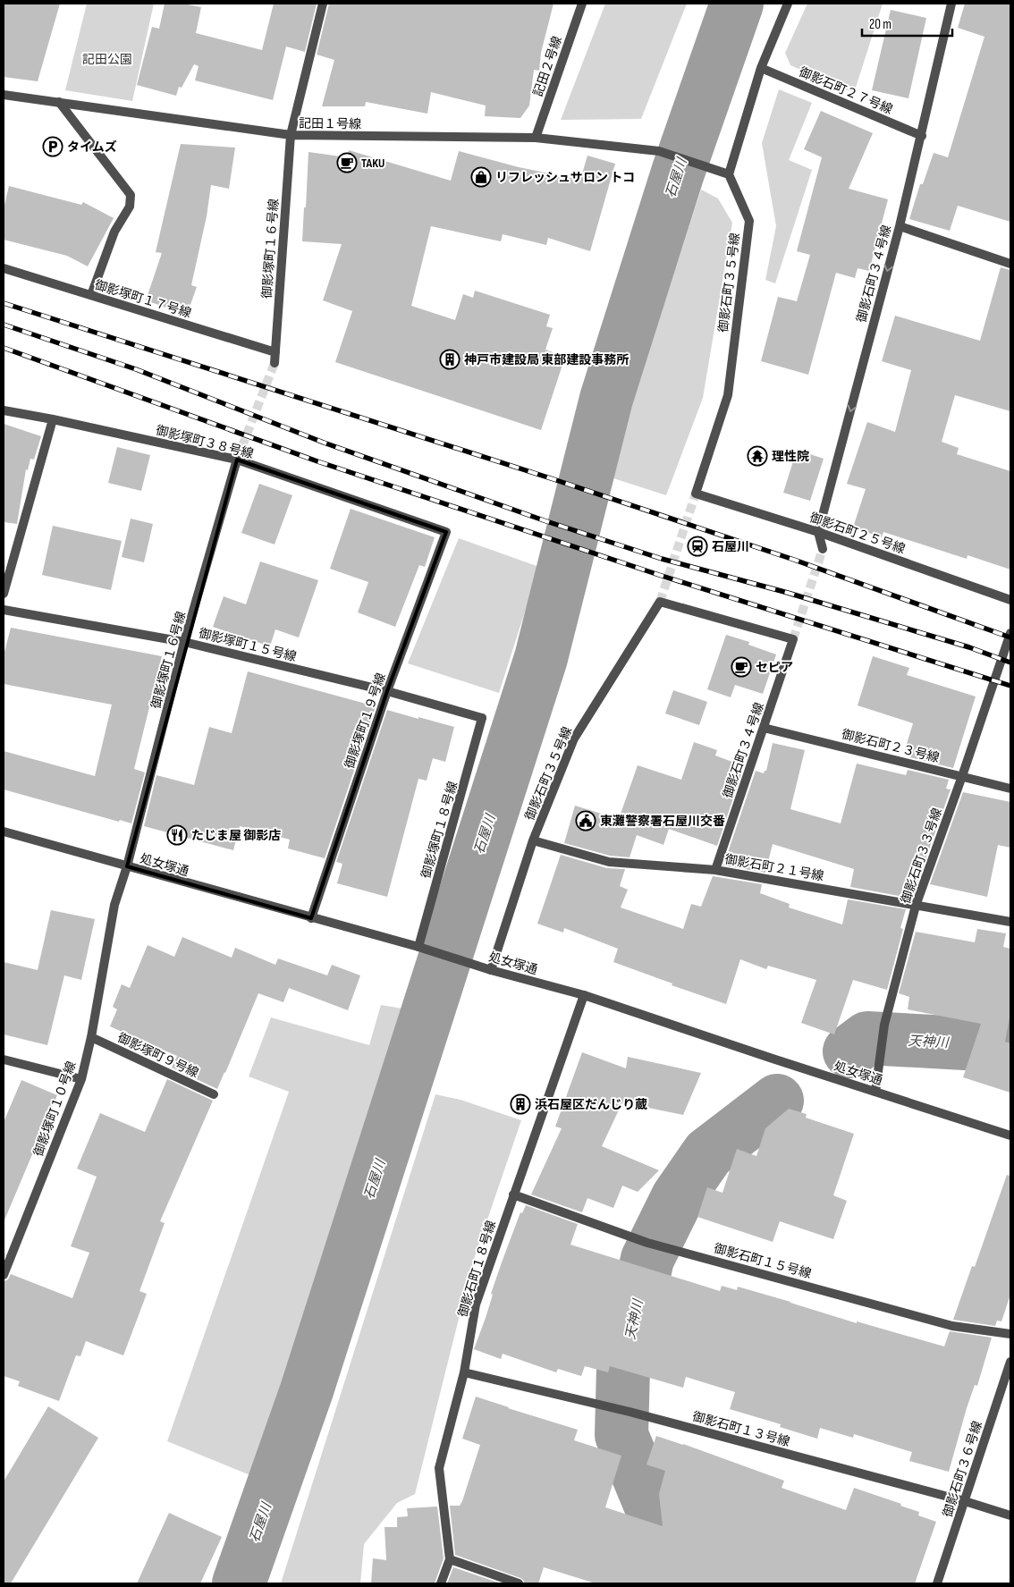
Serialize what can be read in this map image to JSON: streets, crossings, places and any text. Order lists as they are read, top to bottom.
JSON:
{
  "streets": {
    "street": [
      "記田２号線",
      "御影石町２７号線",
      "記田１号線",
      "御影塚町１６号線",
      "御影石町３４号線",
      "御影石町３５号線",
      "御影塚町１７号線",
      "御影塚町３８号線",
      "御影石町２５号線",
      "御影塚町１５号線",
      "御影塚町１９号線",
      "御影石町２３号線",
      "御影塚町１８号線",
      "御影石町３３号線",
      "処女塚通",
      "御影石町２１号線",
      "御影塚町９号線",
      "御影塚町１０号線",
      "御影石町１５号線",
      "御影石町１８号線",
      "御影石町１３号線",
      "御影石町３６号線"
    ]
  },
  "crossings": [
    ["記田２号線", "記田１号線"],
    ["御影石町２７号線", "御影石町３４号線"],
    ["記田１号線", "御影塚町１６号線"],
    ["記田１号線", "御影石町３５号線"],
    ["御影塚町１６号線", "御影塚町１７号線"],
    ["御影塚町１６号線", "御影塚町３８号線"],
    ["御影塚町１６号線", "御影塚町１５号線"],
    ["御影塚町１６号線", "処女塚通"],
    ["御影塚町１６号線", "御影塚町１０号線"],
    ["御影石町３４号線", "御影石町３５号線"],
    ["御影石町３４号線", "御影石町２５号線"],
    ["御影石町３４号線", "御影石町２３号線"],
    ["御影石町３４号線", "御影石町２１号線"],
    ["御影石町３５号線", "御影石町２５号線"],
    ["御影石町３５号線", "処女塚通"],
    ["御影石町３５号線", "御影石町２１号線"],
    ["御影塚町３８号線", "御影塚町１９号線"],
    ["御影塚町１５号線", "御影塚町１９号線"],
    ["御影塚町１５号線", "御影塚町１８号線"],
    ["御影塚町１９号線", "処女塚通"],
    ["御影石町２３号線", "御影石町３３号線"],
    ["御影塚町１８号線", "処女塚通"],
    ["御影石町３３号線", "処女塚通"],
    ["御影石町３３号線", "御影石町２１号線"],
    ["処女塚通", "御影塚町１０号線"],
    ["処女塚通", "御影石町１８号線"],
    ["御影塚町９号線", "御影塚町１０号線"],
    ["御影石町１５号線", "御影石町１８号線"],
    ["御影石町１８号線", "御影石町１３号線"],
    ["御影石町１３号線", "御影石町３６号線"]
  ],
  "one_way": ["御影石町３４号線"],
  "water": ["石屋川", "天神川"],
  "parks": ["記田公園"],
  "places": {
    "parking": ["タイムズ"],
    "cafe": ["TAKU", "セピア"],
    "shop": ["リフレッシュサロン トコ"],
    "building": ["神戸市建設局 東部建設事務所", "浜石屋区だんじり蔵"],
    "temple": ["理性院"],
    "station": ["石屋川"],
    "public building": ["東灘警察署石屋川交番"],
    "restaurant": ["たじま屋 御影店"]
  },
  "scale_bar": "20 m"
}
